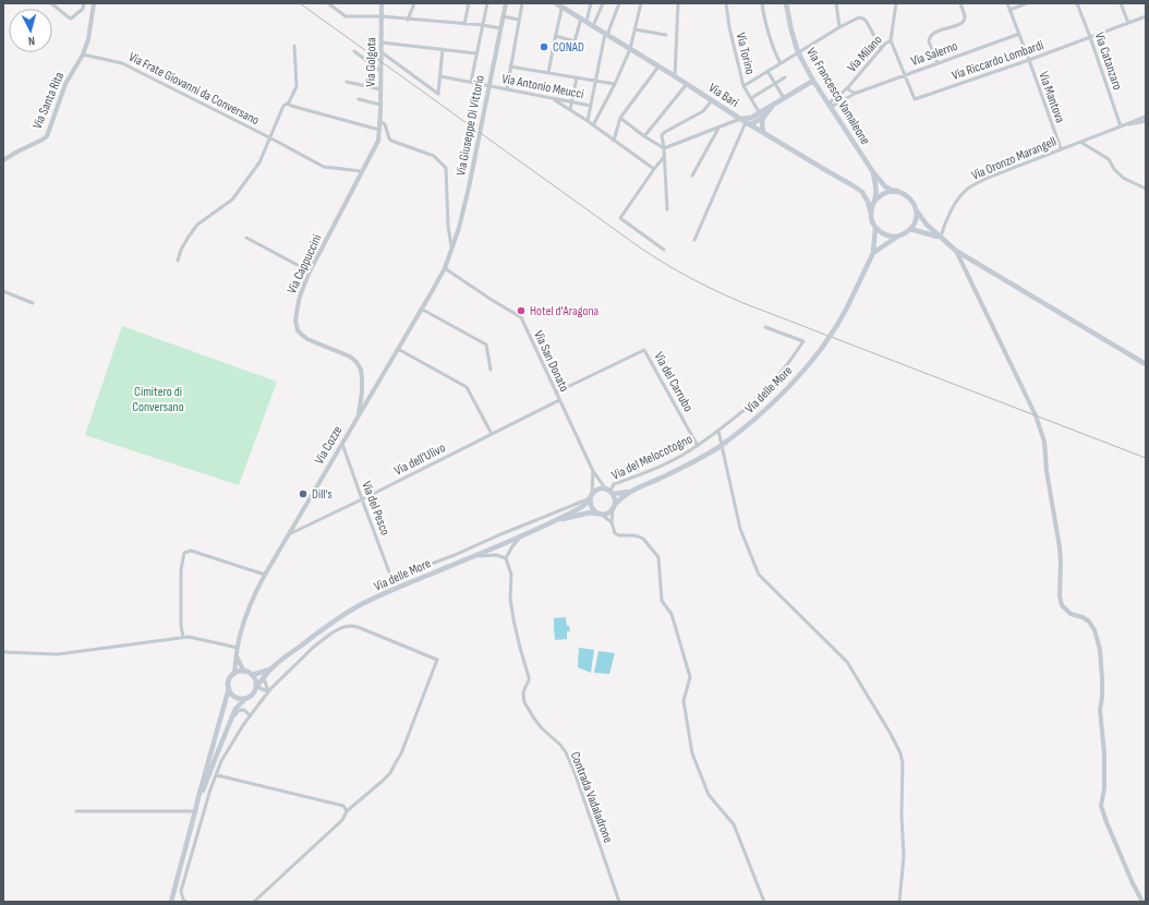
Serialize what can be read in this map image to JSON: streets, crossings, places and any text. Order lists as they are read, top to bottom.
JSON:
{
  "streets": {
    "main road": ["Via Bari", "Via Francesco Vamaleone", "Via delle More"],
    "street": [
      "Via Torino",
      "Via Milano",
      "Via Salerno",
      "Via Riccardo Lombardi",
      "Via Catanzaro",
      "Via Golgota",
      "Via Antonio Meucci",
      "Via Frate Giovanni da Conversano",
      "Via Mantova",
      "Via Santa Rita",
      "Via Giuseppe Di Vittorio",
      "Via Oronzo Marangell",
      "Via Cappuccini",
      "Via San Donato",
      "Via del Carrubo",
      "Via Cozze",
      "Via del Melocotogno",
      "Via dell'Ulivo",
      "Via del Pesco",
      "Contrada Vadaladrone"
    ]
  },
  "crossings": [
    ["Via Milano", "Via Salerno"],
    ["Via Milano", "Via Riccardo Lombardi"],
    ["Via Milano", "Via Francesco Vamaleone"],
    ["Via Salerno", "Via Riccardo Lombardi"],
    ["Via Salerno", "Via Francesco Vamaleone"],
    ["Via Salerno", "Via Mantova"],
    ["Via Riccardo Lombardi", "Via Catanzaro"],
    ["Via Riccardo Lombardi", "Via Mantova"],
    ["Via Catanzaro", "Via Oronzo Marangell"],
    ["Via Golgota", "Via Cappuccini"],
    ["Via Antonio Meucci", "Via Giuseppe Di Vittorio"],
    ["Via Frate Giovanni da Conversano", "Via Santa Rita"],
    ["Via Frate Giovanni da Conversano", "Via Cappuccini"],
    ["Via Bari", "Via Francesco Vamaleone"],
    ["Via Mantova", "Via Oronzo Marangell"],
    ["Via Giuseppe Di Vittorio", "Via Cozze"],
    ["Via Cappuccini", "Via Cozze"],
    ["Via San Donato", "Via del Carrubo"],
    ["Via San Donato", "Via Cozze"],
    ["Via San Donato", "Via del Melocotogno"],
    ["Via San Donato", "Via dell'Ulivo"],
    ["Via del Carrubo", "Via del Melocotogno"],
    ["Via Cozze", "Via dell'Ulivo"],
    ["Via Cozze", "Via del Pesco"],
    ["Via dell'Ulivo", "Via del Pesco"]
  ],
  "parks": ["Cimitero di Conversano"],
  "places": ["CONAD", "Hotel d'Aragona", "Dill's"],
  "north": "bottom"
}
